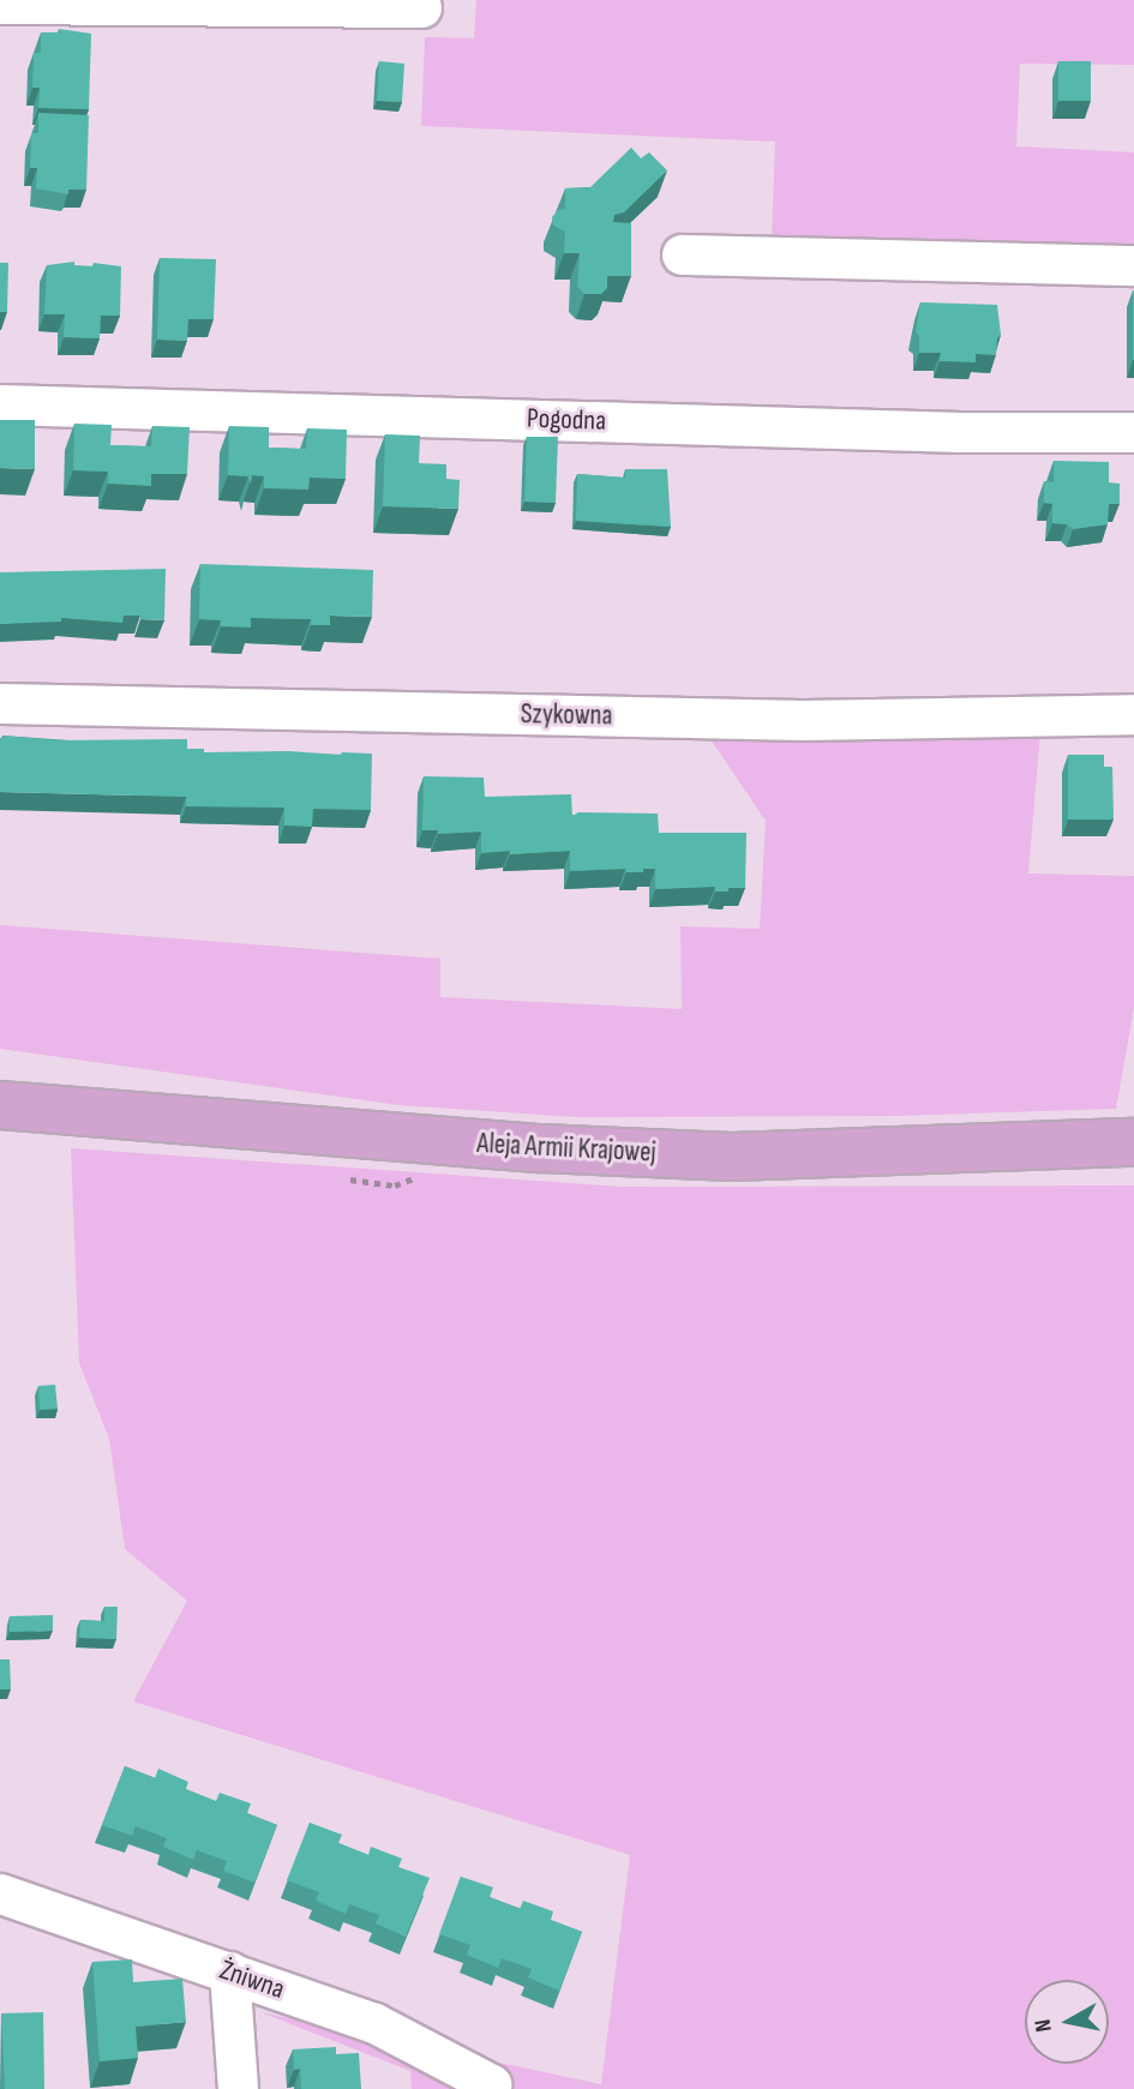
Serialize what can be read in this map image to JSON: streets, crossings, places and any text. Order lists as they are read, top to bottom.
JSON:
{
  "streets": {
    "main road": ["Aleja Armii Krajowej"],
    "street": ["Pogodna", "Szykowna", "Żniwna"]
  },
  "north": "left"
}
